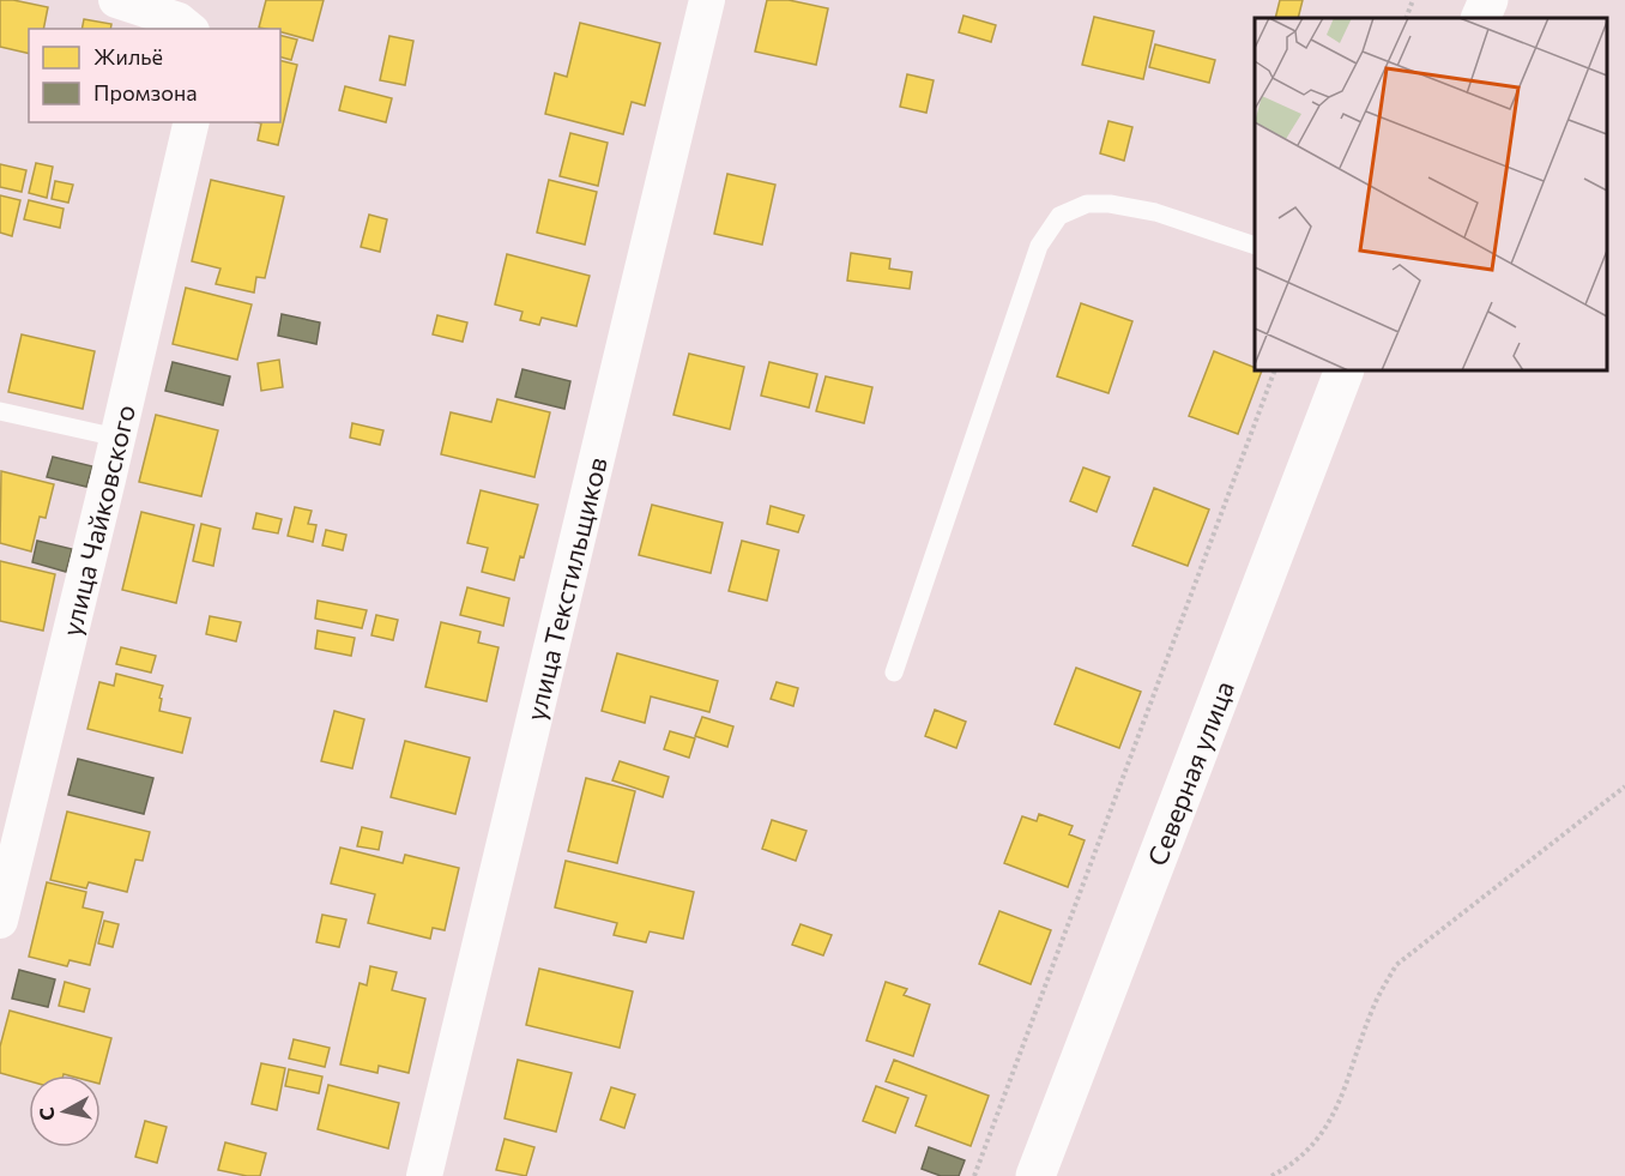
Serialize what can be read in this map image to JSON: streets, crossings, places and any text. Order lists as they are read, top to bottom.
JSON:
{
  "streets": {
    "main road": ["Северная улица"],
    "street": ["улица Чайковского", "улица Текстильщиков"]
  },
  "legend": ["Жильё", "Промзона"],
  "north": "left"
}
